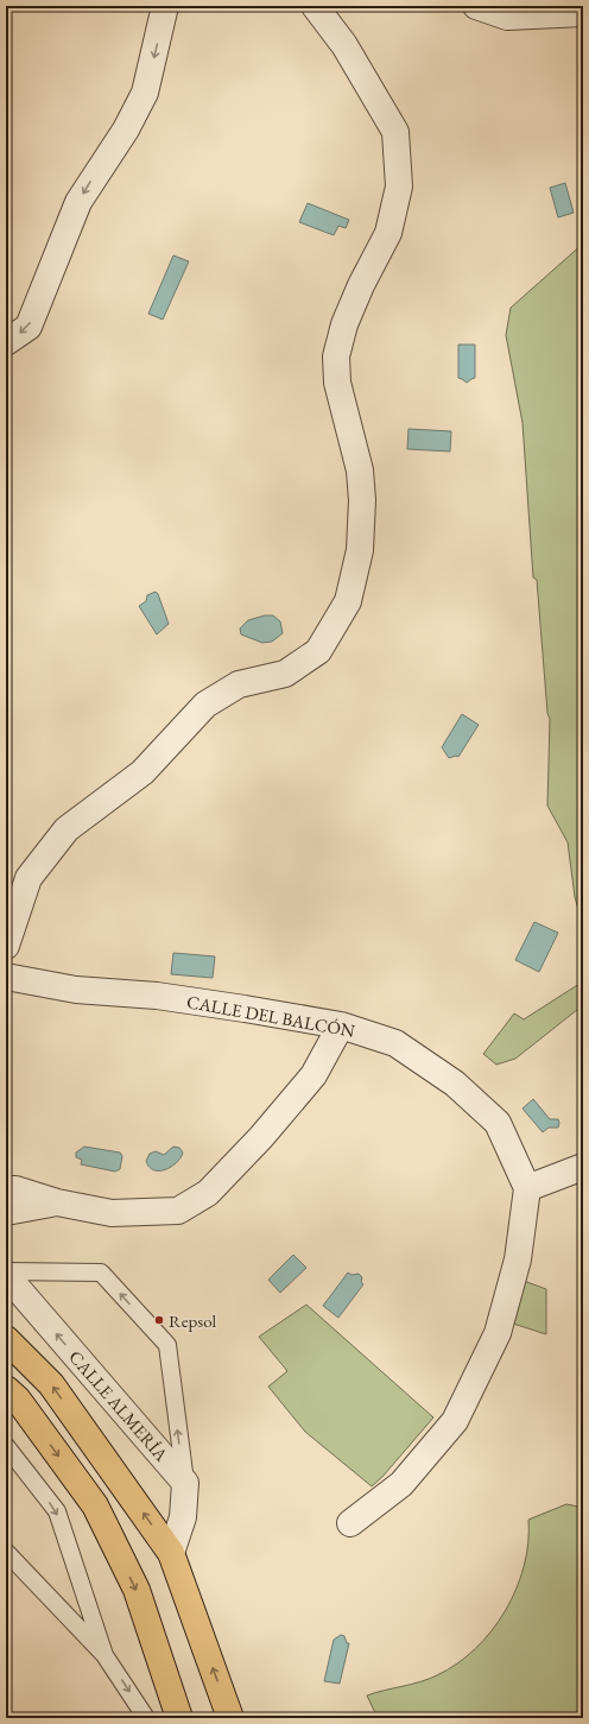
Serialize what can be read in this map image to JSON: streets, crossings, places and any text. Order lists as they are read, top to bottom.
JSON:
{
  "streets": {
    "main road": ["CALLE ALMERÍA"],
    "street": ["CALLE DEL BALCÓN"]
  },
  "one_way": ["CALLE ALMERÍA"],
  "places": ["Repsol"]
}
